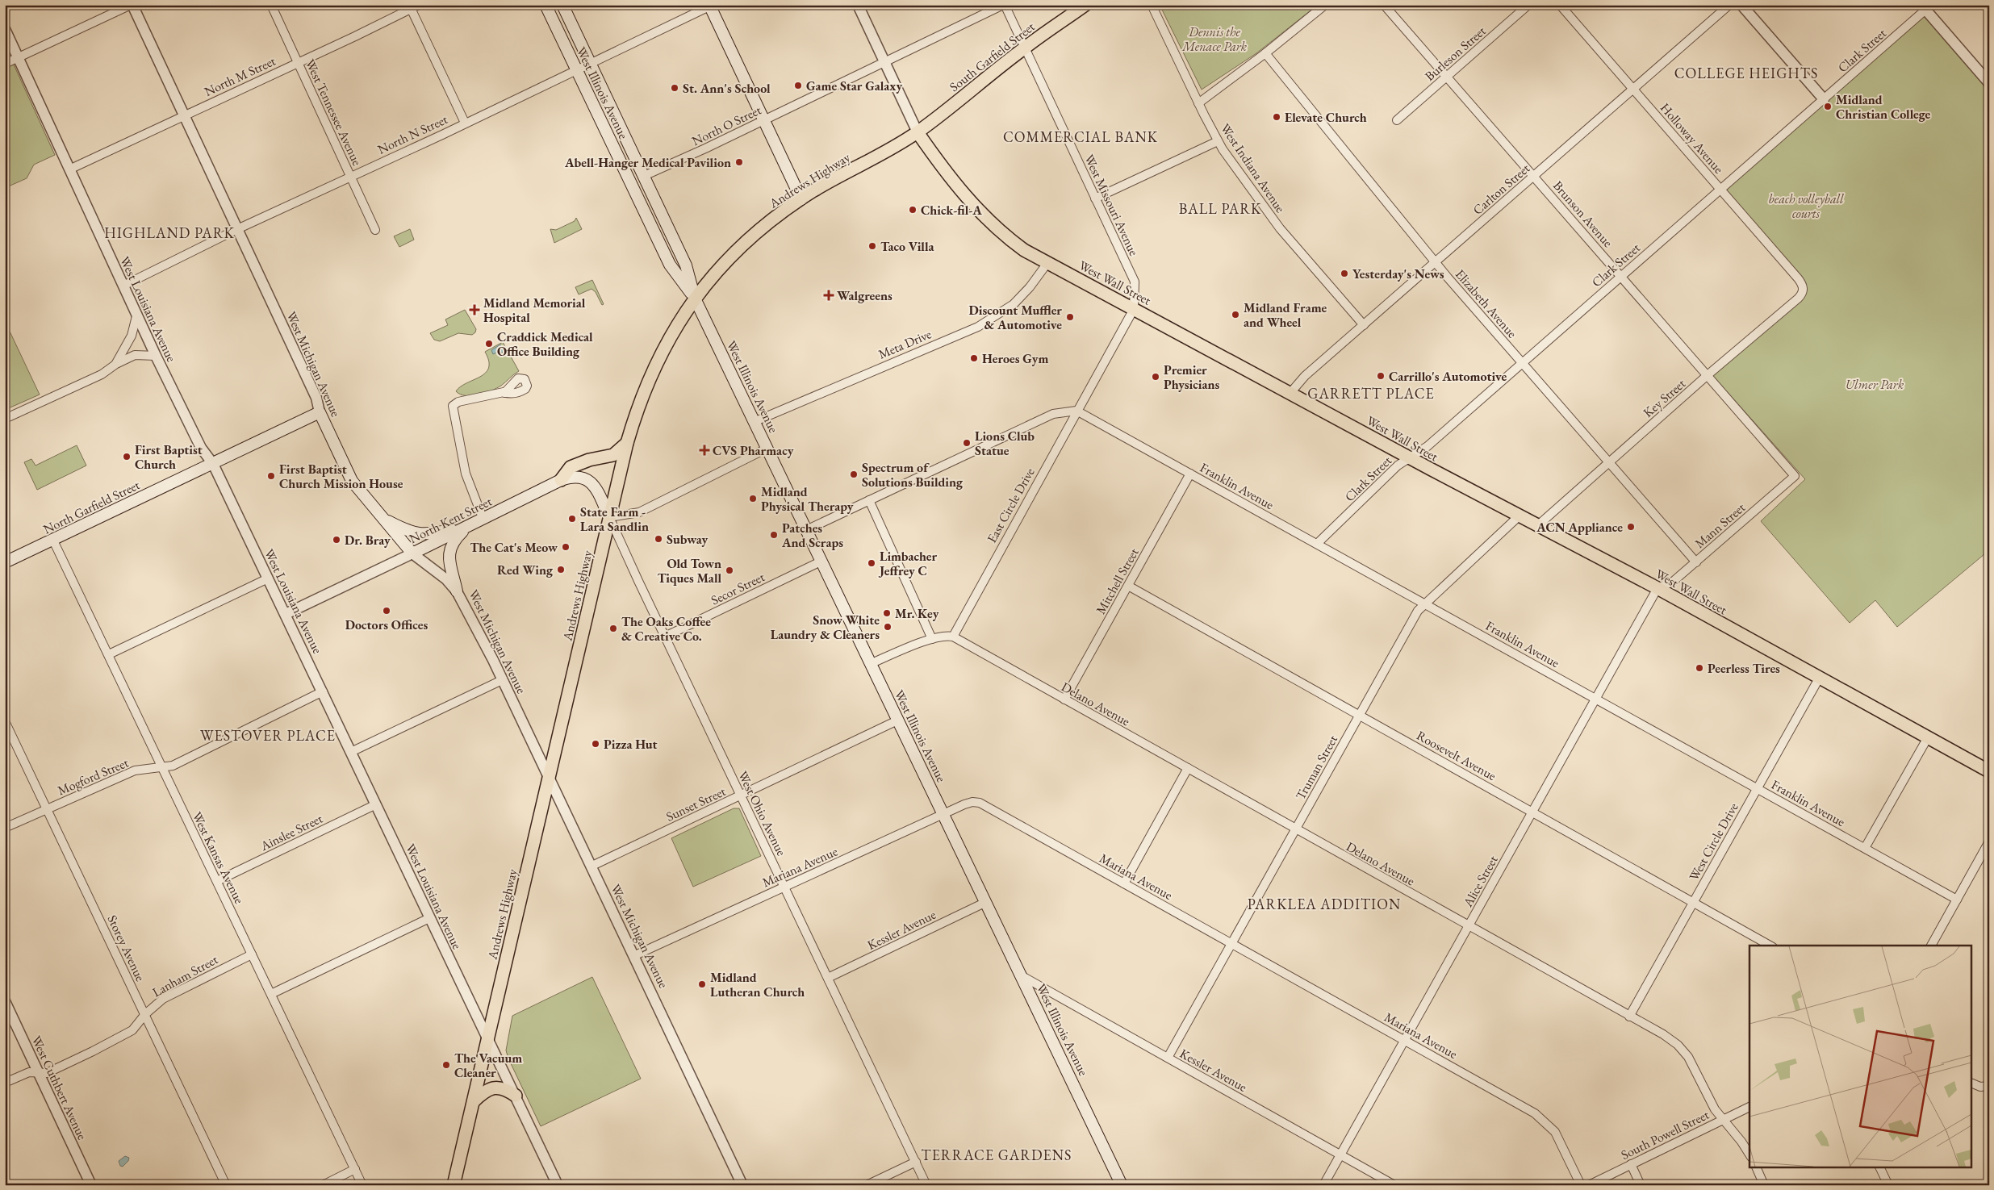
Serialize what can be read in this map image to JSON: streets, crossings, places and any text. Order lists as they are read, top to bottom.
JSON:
{
  "streets": {
    "main road": [
      "South Garfield Street",
      "West Illinois Avenue",
      "Andrews Highway",
      "West Wall Street",
      "West Michigan Avenue",
      "North Garfield Street",
      "North Kent Street"
    ],
    "street": [
      "Clark Street",
      "Burleson Street",
      "North M Street",
      "West Tennessee Avenue",
      "North O Street",
      "North N Street",
      "Holloway Avenue",
      "West Indiana Avenue",
      "Carlton Street",
      "West Missouri Avenue",
      "Brunson Avenue",
      "Elizabeth Avenue",
      "West Louisiana Avenue",
      "Meta Drive",
      "Key Street",
      "Franklin Avenue",
      "East Circle Drive",
      "Mann Street",
      "Mitchell Street",
      "Secor Street",
      "Delano Avenue",
      "Roosevelt Avenue",
      "Truman Street",
      "Mogford Street",
      "Sunset Street",
      "West Ohio Avenue",
      "Ainslee Street",
      "West Circle Drive",
      "West Kansas Avenue",
      "Mariana Avenue",
      "Alice Street",
      "Kessler Avenue",
      "Storey Avenue",
      "Lanham Street",
      "West Cuthbert Avenue",
      "South Powell Street"
    ]
  },
  "crossings": [
    ["Clark Street", "Holloway Avenue"],
    ["Clark Street", "Brunson Avenue"],
    ["Clark Street", "West Wall Street"],
    ["Clark Street", "Elizabeth Avenue"],
    ["Clark Street", "Franklin Avenue"],
    ["Burleson Street", "Brunson Avenue"],
    ["South Garfield Street", "Andrews Highway"],
    ["South Garfield Street", "West Missouri Avenue"],
    ["South Garfield Street", "West Wall Street"],
    ["North M Street", "West Tennessee Avenue"],
    ["North M Street", "West Louisiana Avenue"],
    ["North M Street", "West Michigan Avenue"],
    ["West Illinois Avenue", "North O Street"],
    ["West Illinois Avenue", "North N Street"],
    ["West Illinois Avenue", "Andrews Highway"],
    ["West Illinois Avenue", "Meta Drive"],
    ["West Illinois Avenue", "Secor Street"],
    ["West Illinois Avenue", "Sunset Street"],
    ["West Illinois Avenue", "Mariana Avenue"],
    ["West Illinois Avenue", "Kessler Avenue"],
    ["West Tennessee Avenue", "North N Street"],
    ["North O Street", "West Missouri Avenue"],
    ["North O Street", "West Wall Street"],
    ["North N Street", "West Louisiana Avenue"],
    ["North N Street", "West Michigan Avenue"],
    ["Holloway Avenue", "Carlton Street"],
    ["Holloway Avenue", "Key Street"],
    ["West Indiana Avenue", "Carlton Street"],
    ["Andrews Highway", "West Wall Street"],
    ["Andrews Highway", "West Louisiana Avenue"],
    ["Andrews Highway", "West Michigan Avenue"],
    ["Andrews Highway", "North Kent Street"],
    ["Andrews Highway", "West Ohio Avenue"],
    ["Carlton Street", "Brunson Avenue"],
    ["Carlton Street", "West Wall Street"],
    ["Carlton Street", "Elizabeth Avenue"],
    ["West Missouri Avenue", "West Wall Street"],
    ["West Missouri Avenue", "East Circle Drive"],
    ["Brunson Avenue", "Key Street"],
    ["Brunson Avenue", "Mann Street"],
    ["West Wall Street", "Meta Drive"],
    ["West Wall Street", "Key Street"],
    ["West Wall Street", "East Circle Drive"],
    ["West Wall Street", "Mann Street"],
    ["West Wall Street", "Truman Street"],
    ["West Wall Street", "West Circle Drive"],
    ["West Wall Street", "Alice Street"],
    ["Elizabeth Avenue", "Key Street"],
    ["Elizabeth Avenue", "Mann Street"],
    ["West Louisiana Avenue", "North Garfield Street"],
    ["West Louisiana Avenue", "North Kent Street"],
    ["West Louisiana Avenue", "Mogford Street"],
    ["West Louisiana Avenue", "Ainslee Street"],
    ["West Michigan Avenue", "North Garfield Street"],
    ["West Michigan Avenue", "North Kent Street"],
    ["West Michigan Avenue", "Sunset Street"],
    ["West Michigan Avenue", "Mariana Avenue"],
    ["Franklin Avenue", "East Circle Drive"],
    ["Franklin Avenue", "Mitchell Street"],
    ["Franklin Avenue", "Truman Street"],
    ["Franklin Avenue", "West Circle Drive"],
    ["Franklin Avenue", "Alice Street"],
    ["East Circle Drive", "Delano Avenue"],
    ["North Garfield Street", "West Kansas Avenue"],
    ["North Kent Street", "West Ohio Avenue"],
    ["Mann Street", "Alice Street"],
    ["Mitchell Street", "Delano Avenue"],
    ["Mitchell Street", "Roosevelt Avenue"],
    ["Secor Street", "West Ohio Avenue"],
    ["Delano Avenue", "Truman Street"],
    ["Delano Avenue", "West Circle Drive"],
    ["Delano Avenue", "Alice Street"],
    ["Delano Avenue", "South Powell Street"],
    ["Roosevelt Avenue", "Truman Street"],
    ["Roosevelt Avenue", "West Circle Drive"],
    ["Roosevelt Avenue", "Alice Street"],
    ["Truman Street", "Mariana Avenue"],
    ["Truman Street", "Kessler Avenue"],
    ["Mogford Street", "West Kansas Avenue"],
    ["Mogford Street", "Storey Avenue"],
    ["Sunset Street", "West Ohio Avenue"],
    ["West Ohio Avenue", "Mariana Avenue"],
    ["West Ohio Avenue", "Kessler Avenue"],
    ["Ainslee Street", "West Kansas Avenue"],
    ["West Kansas Avenue", "Lanham Street"],
    ["Mariana Avenue", "Alice Street"],
    ["Alice Street", "Kessler Avenue"],
    ["Storey Avenue", "Lanham Street"],
    ["Lanham Street", "West Cuthbert Avenue"]
  ],
  "districts": [
    "COLLEGE HEIGHTS",
    "COMMERCIAL BANK",
    "BALL PARK",
    "HIGHLAND PARK",
    "GARRETT PLACE",
    "WESTOVER PLACE",
    "PARKLEA ADDITION",
    "TERRACE GARDENS"
  ],
  "parks": ["Dennis the Menace Park", "beach volleyball courts", "Ulmer Park"],
  "places": {
    "other": [
      "Game Star Galaxy",
      "St. Ann's School",
      "Midland Christian College",
      "Elevate Church",
      "Abell-Hanger Medical Pavilion",
      "Chick-fil-A",
      "Taco Villa",
      "Yesterday's News",
      "Midland Frame and Wheel",
      "Discount Muffler & Automotive",
      "Craddick Medical Office Building",
      "Heroes Gym",
      "Carrillo's Automotive",
      "Premier Physicians",
      "Lions Club Statue",
      "First Baptist Church",
      "Spectrum of Solutions Building",
      "First Baptist Church Mission House",
      "Midland Physical Therapy",
      "State Farm - Lara Sandlin",
      "ACN Appliance",
      "Patches And Scraps",
      "Subway",
      "Dr. Bray",
      "The Cat's Meow",
      "Limbacher Jeffrey C",
      "Red Wing",
      "Old Town Tiques Mall",
      "Doctors Offices",
      "Mr. Key",
      "Snow White Laundry & Cleaners",
      "The Oaks Coffee & Creative Co.",
      "Peerless Tires",
      "Pizza Hut",
      "Midland Lutheran Church",
      "The Vacuum Cleaner"
    ],
    "health": ["Walgreens", "Midland Memorial Hospital", "CVS Pharmacy"]
  }
}
